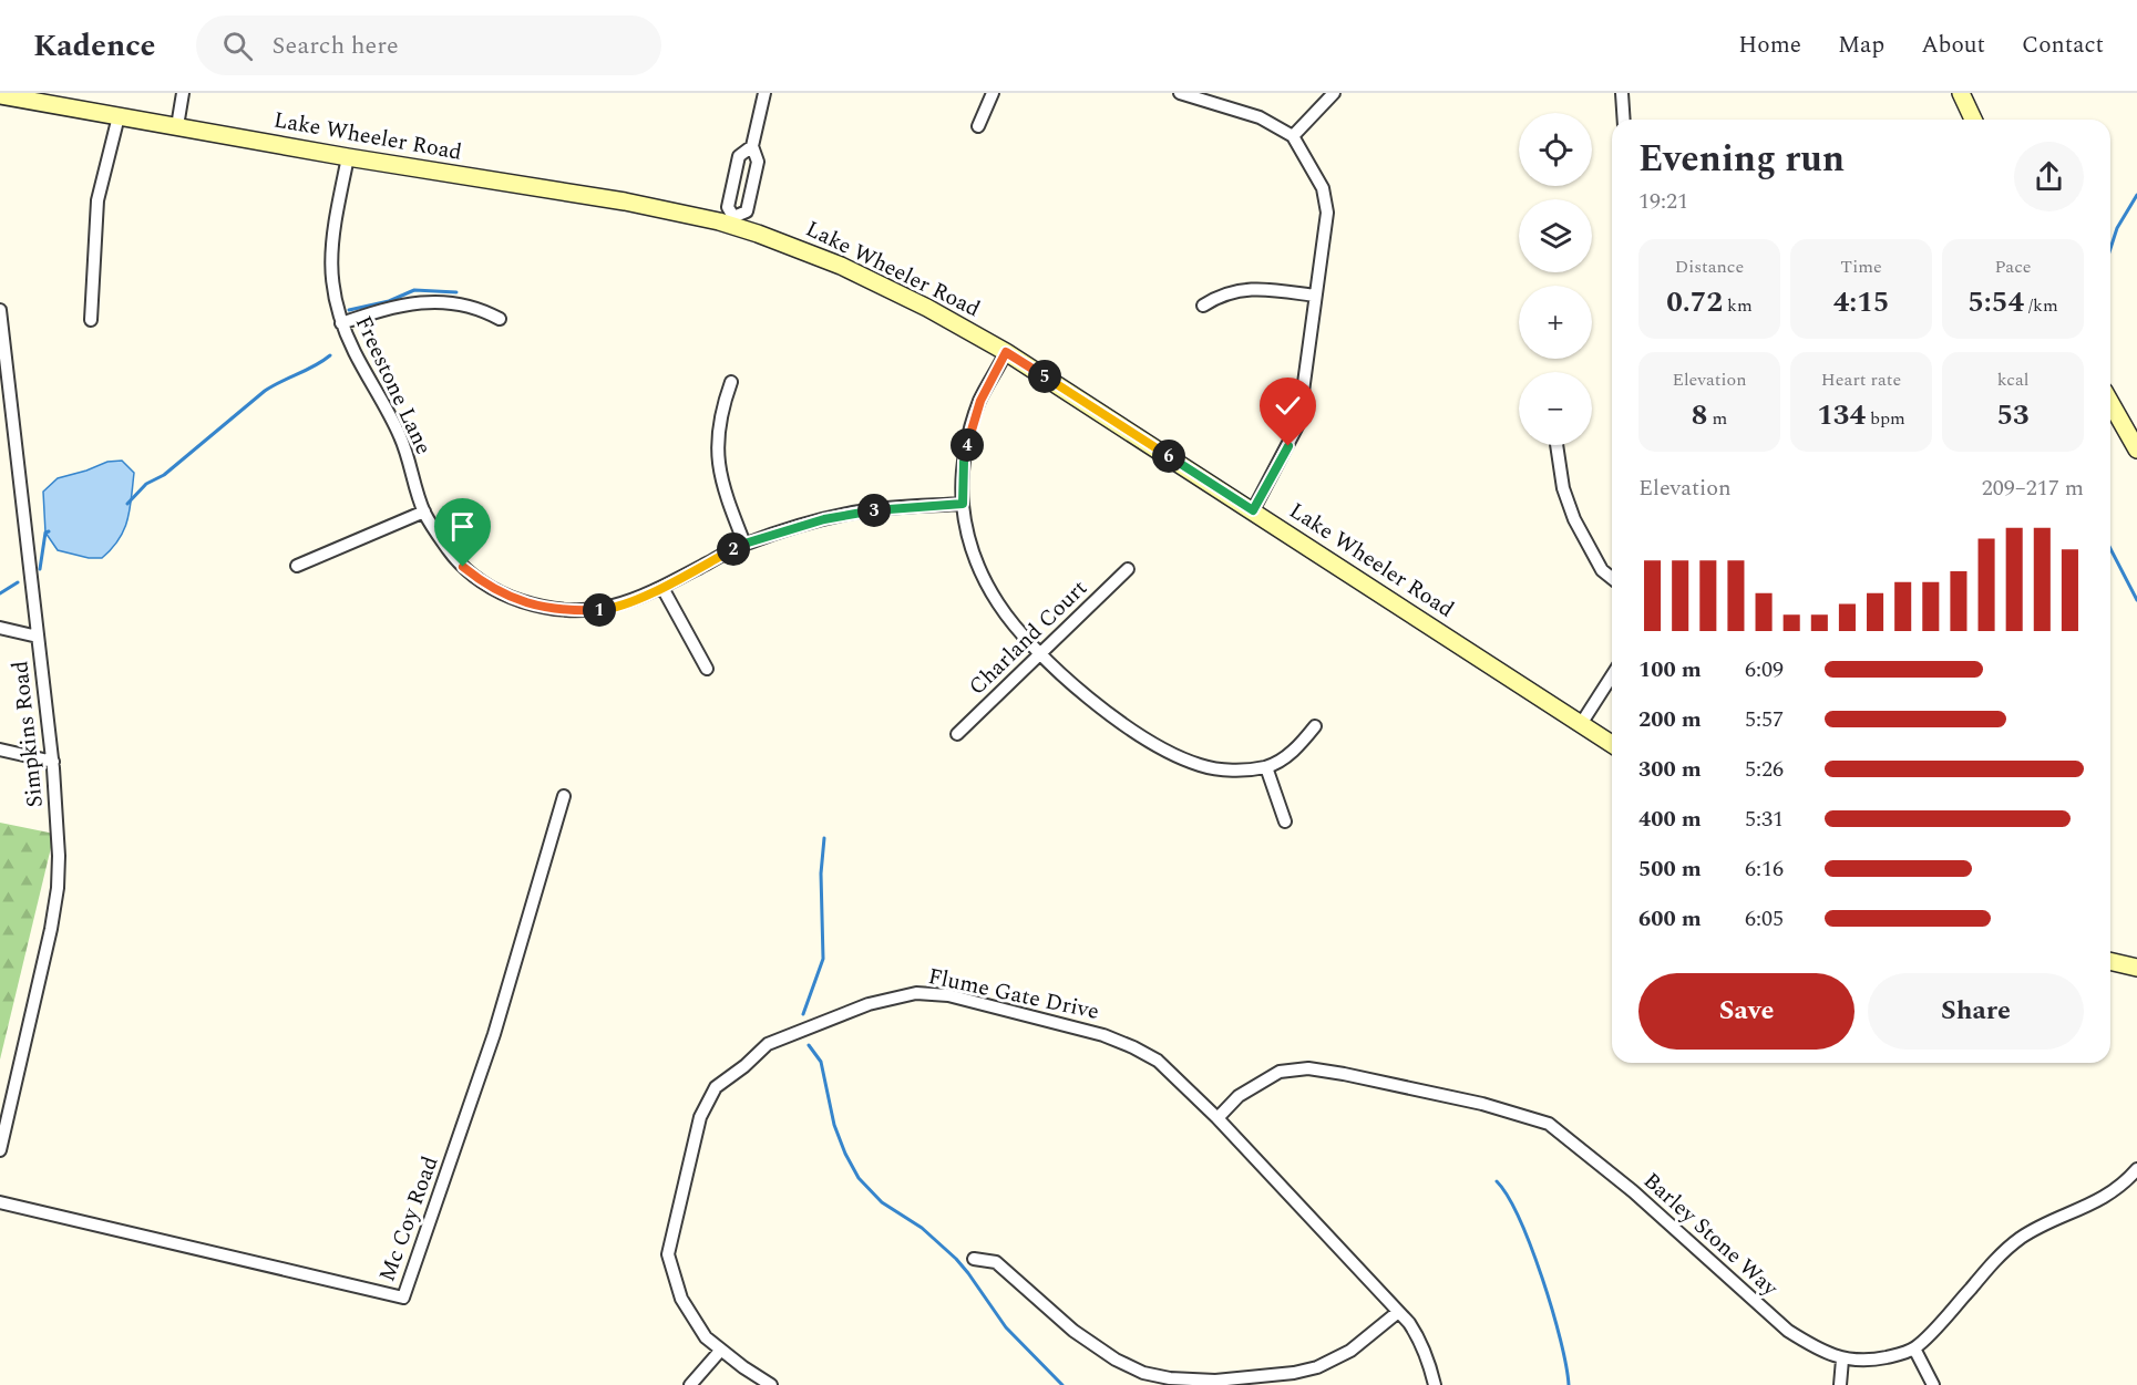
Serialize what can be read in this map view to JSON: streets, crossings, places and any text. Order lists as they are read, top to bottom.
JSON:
{
  "streets": {
    "street": [
      "Lake Wheeler Road",
      "Freestone Lane",
      "Charland Court",
      "Simpkins Road",
      "Flume Gate Drive",
      "Mc Coy Road",
      "Barley Stone Way"
    ]
  },
  "crossings": [
    ["Lake Wheeler Road", "Freestone Lane"],
    ["Flume Gate Drive", "Barley Stone Way"]
  ],
  "page": {
    "header": "Kadence",
    "search": "Search here",
    "nav": [
      "Home",
      "Map",
      "About",
      "Contact"
    ],
    "map_buttons": ["+", "−"],
    "heading": ["Evening run", "19:21"],
    "stats": [
      ["Distance", "0.72 km"],
      ["Time", "4:15"],
      ["Pace", "5:54 /km"],
      ["Elevation", "8 m"],
      ["Heart rate", "134 bpm"],
      ["kcal", "53"]
    ],
    "pins": [
      "5",
      "4",
      "6",
      "3",
      "2",
      "1"
    ],
    "chart": ["Elevation", "209–217 m"],
    "list": [
      {
        "name": "100 m",
        "note": "6:09"
      },
      {
        "name": "200 m",
        "note": "5:57"
      },
      {
        "name": "300 m",
        "note": "5:26"
      },
      {
        "name": "400 m",
        "note": "5:31"
      },
      {
        "name": "500 m",
        "note": "6:16"
      },
      {
        "name": "600 m",
        "note": "6:05"
      }
    ],
    "buttons": ["Save", "Share"]
  }
}
